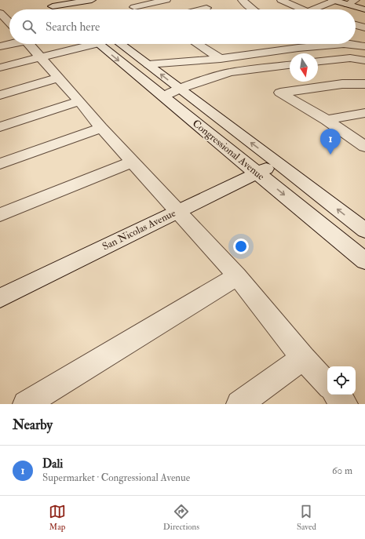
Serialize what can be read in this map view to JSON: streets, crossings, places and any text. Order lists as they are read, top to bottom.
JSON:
{
  "streets": {
    "street": ["Congressional Avenue", "San Nicolas Avenue"]
  },
  "crossings": [
    ["Congressional Avenue", "San Nicolas Avenue"]
  ],
  "north": "bottom",
  "page": {
    "search": "Search here",
    "pins": "1",
    "heading": "Nearby",
    "list": [
      {
        "mark": "1",
        "name": "Dali",
        "note": "Supermarket · Congressional Avenue",
        "value": "60 m"
      }
    ],
    "nav": ["Map", "Directions", "Saved"]
  }
}
